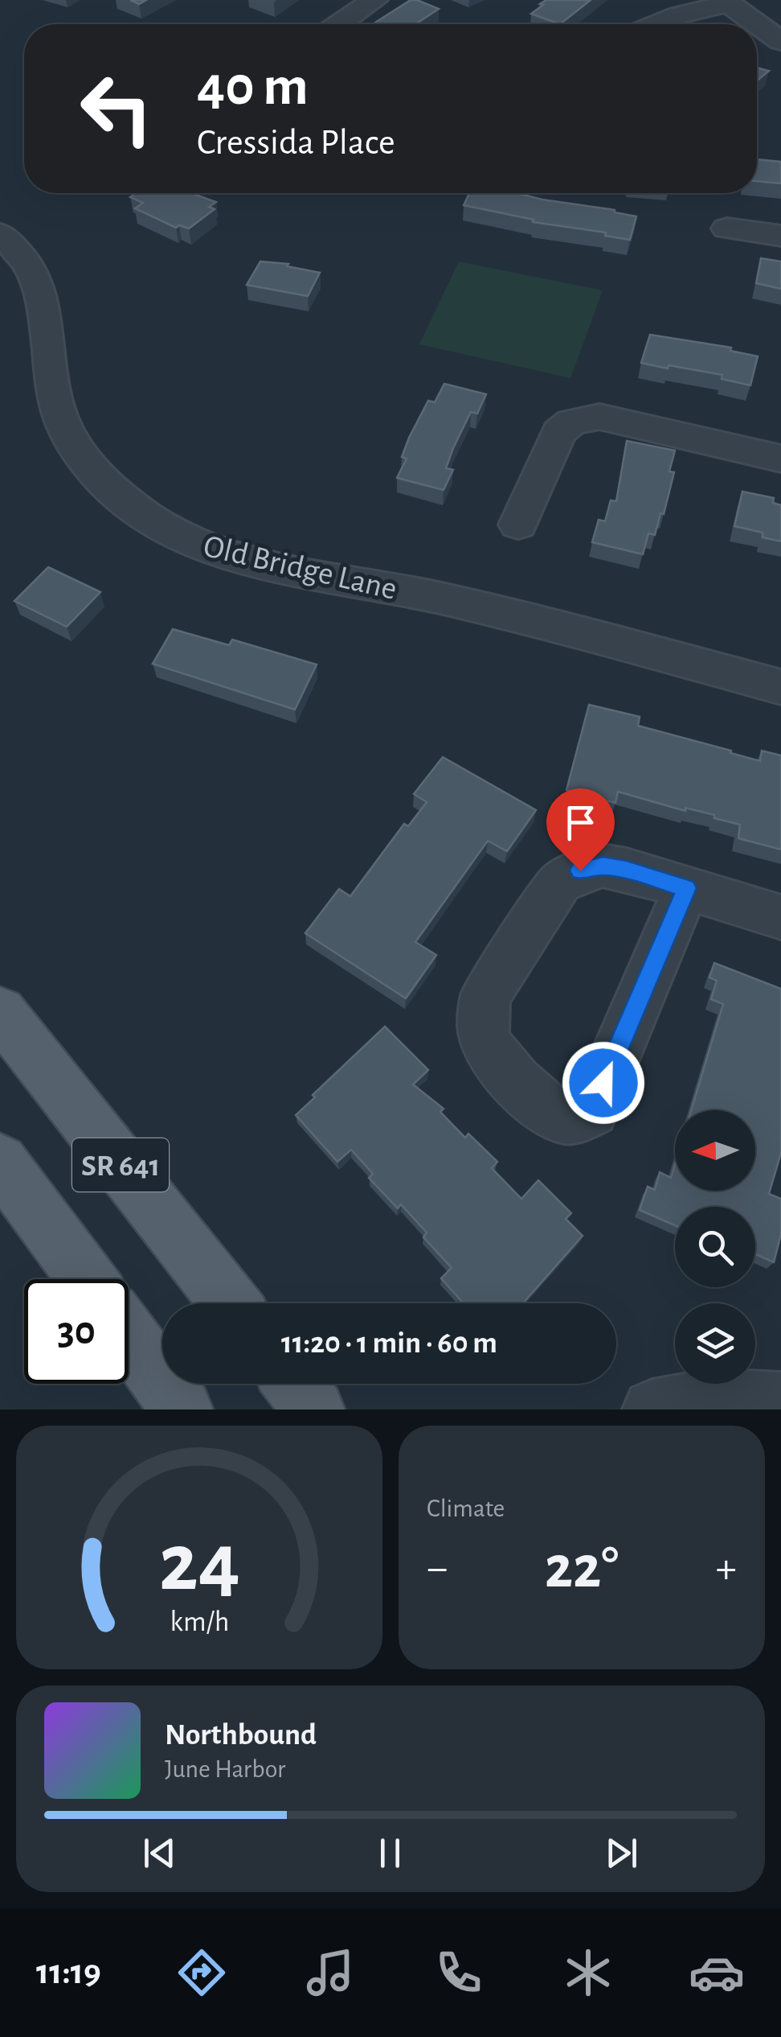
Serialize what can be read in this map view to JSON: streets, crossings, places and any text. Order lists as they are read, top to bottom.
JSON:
{
  "streets": {
    "main road": ["SR 641"],
    "street": ["Old Bridge Lane"]
  },
  "north": "left",
  "page": {
    "turn": ["40 m", "Cressida Place"],
    "limit": "30",
    "trip": "11:20 · 1 min · 60 m",
    "tile": "Climate",
    "heat": ["−", "22°", "+"],
    "song": ["Northbound", "June Harbor"],
    "tabs": "11:19",
    "gauge": ["24", "km/h"]
  }
}
